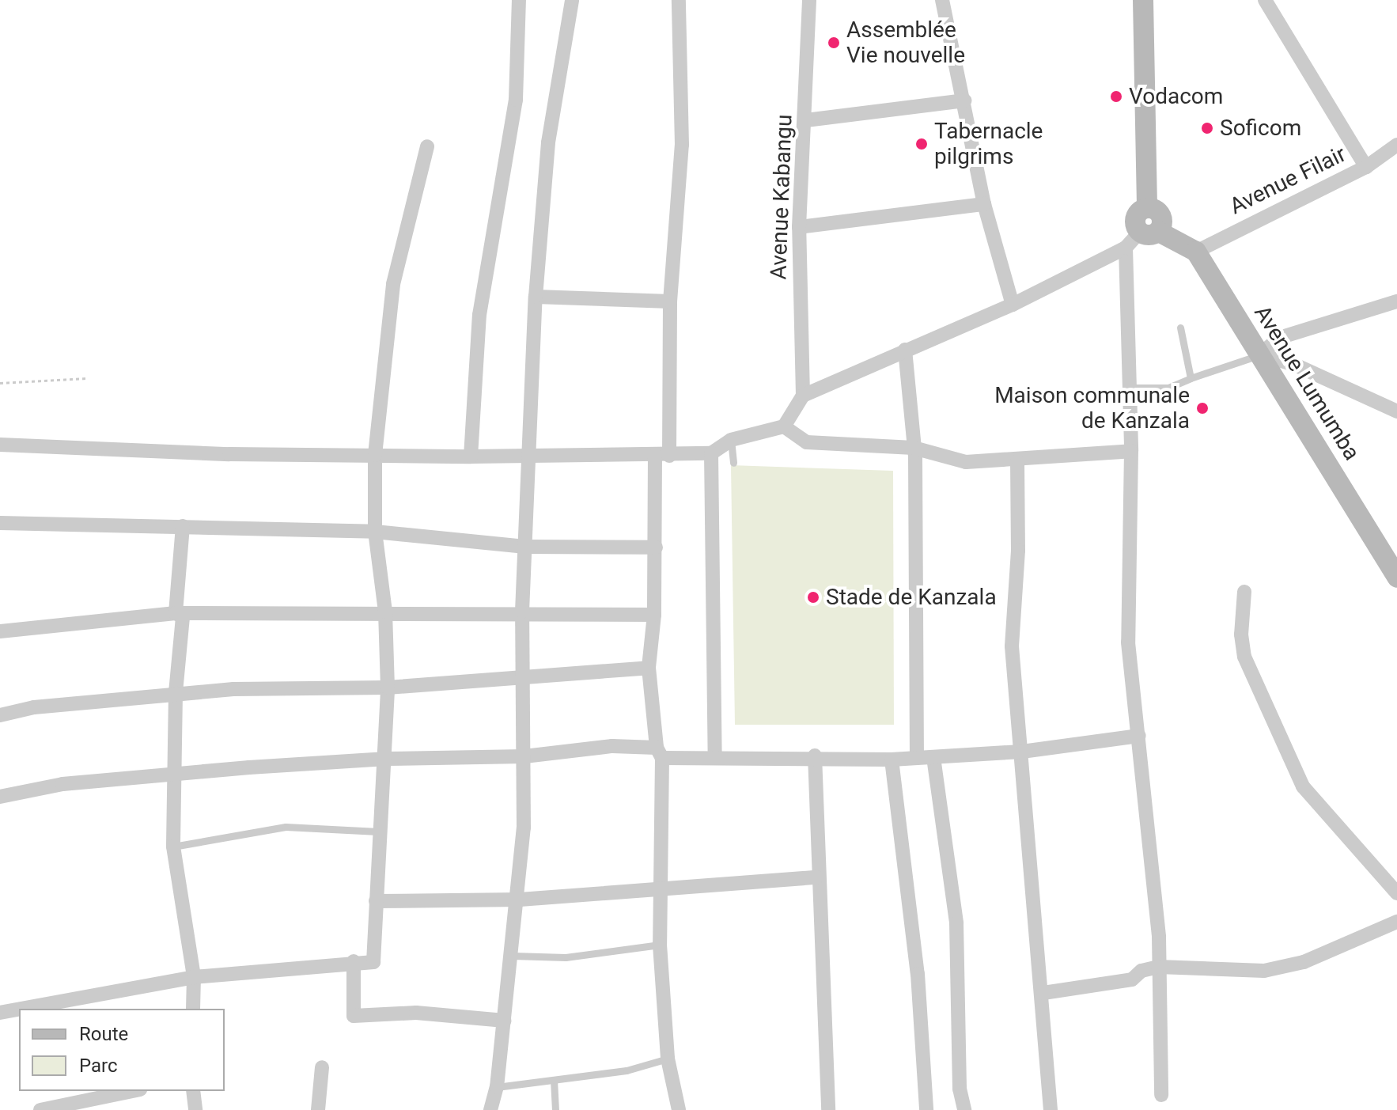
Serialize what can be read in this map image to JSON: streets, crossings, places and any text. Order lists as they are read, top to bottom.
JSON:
{
  "streets": {
    "main road": ["Avenue Lumumba"],
    "street": ["Avenue Filair", "Avenue Kabangu"]
  },
  "crossings": [
    ["Avenue Filair", "Avenue Lumumba"]
  ],
  "places": [
    "Assemblée Vie nouvelle",
    "Vodacom",
    "Soficom",
    "Tabernacle pilgrims",
    "Maison communale de Kanzala",
    "Stade de Kanzala"
  ],
  "legend": ["Route", "Parc"]
}
